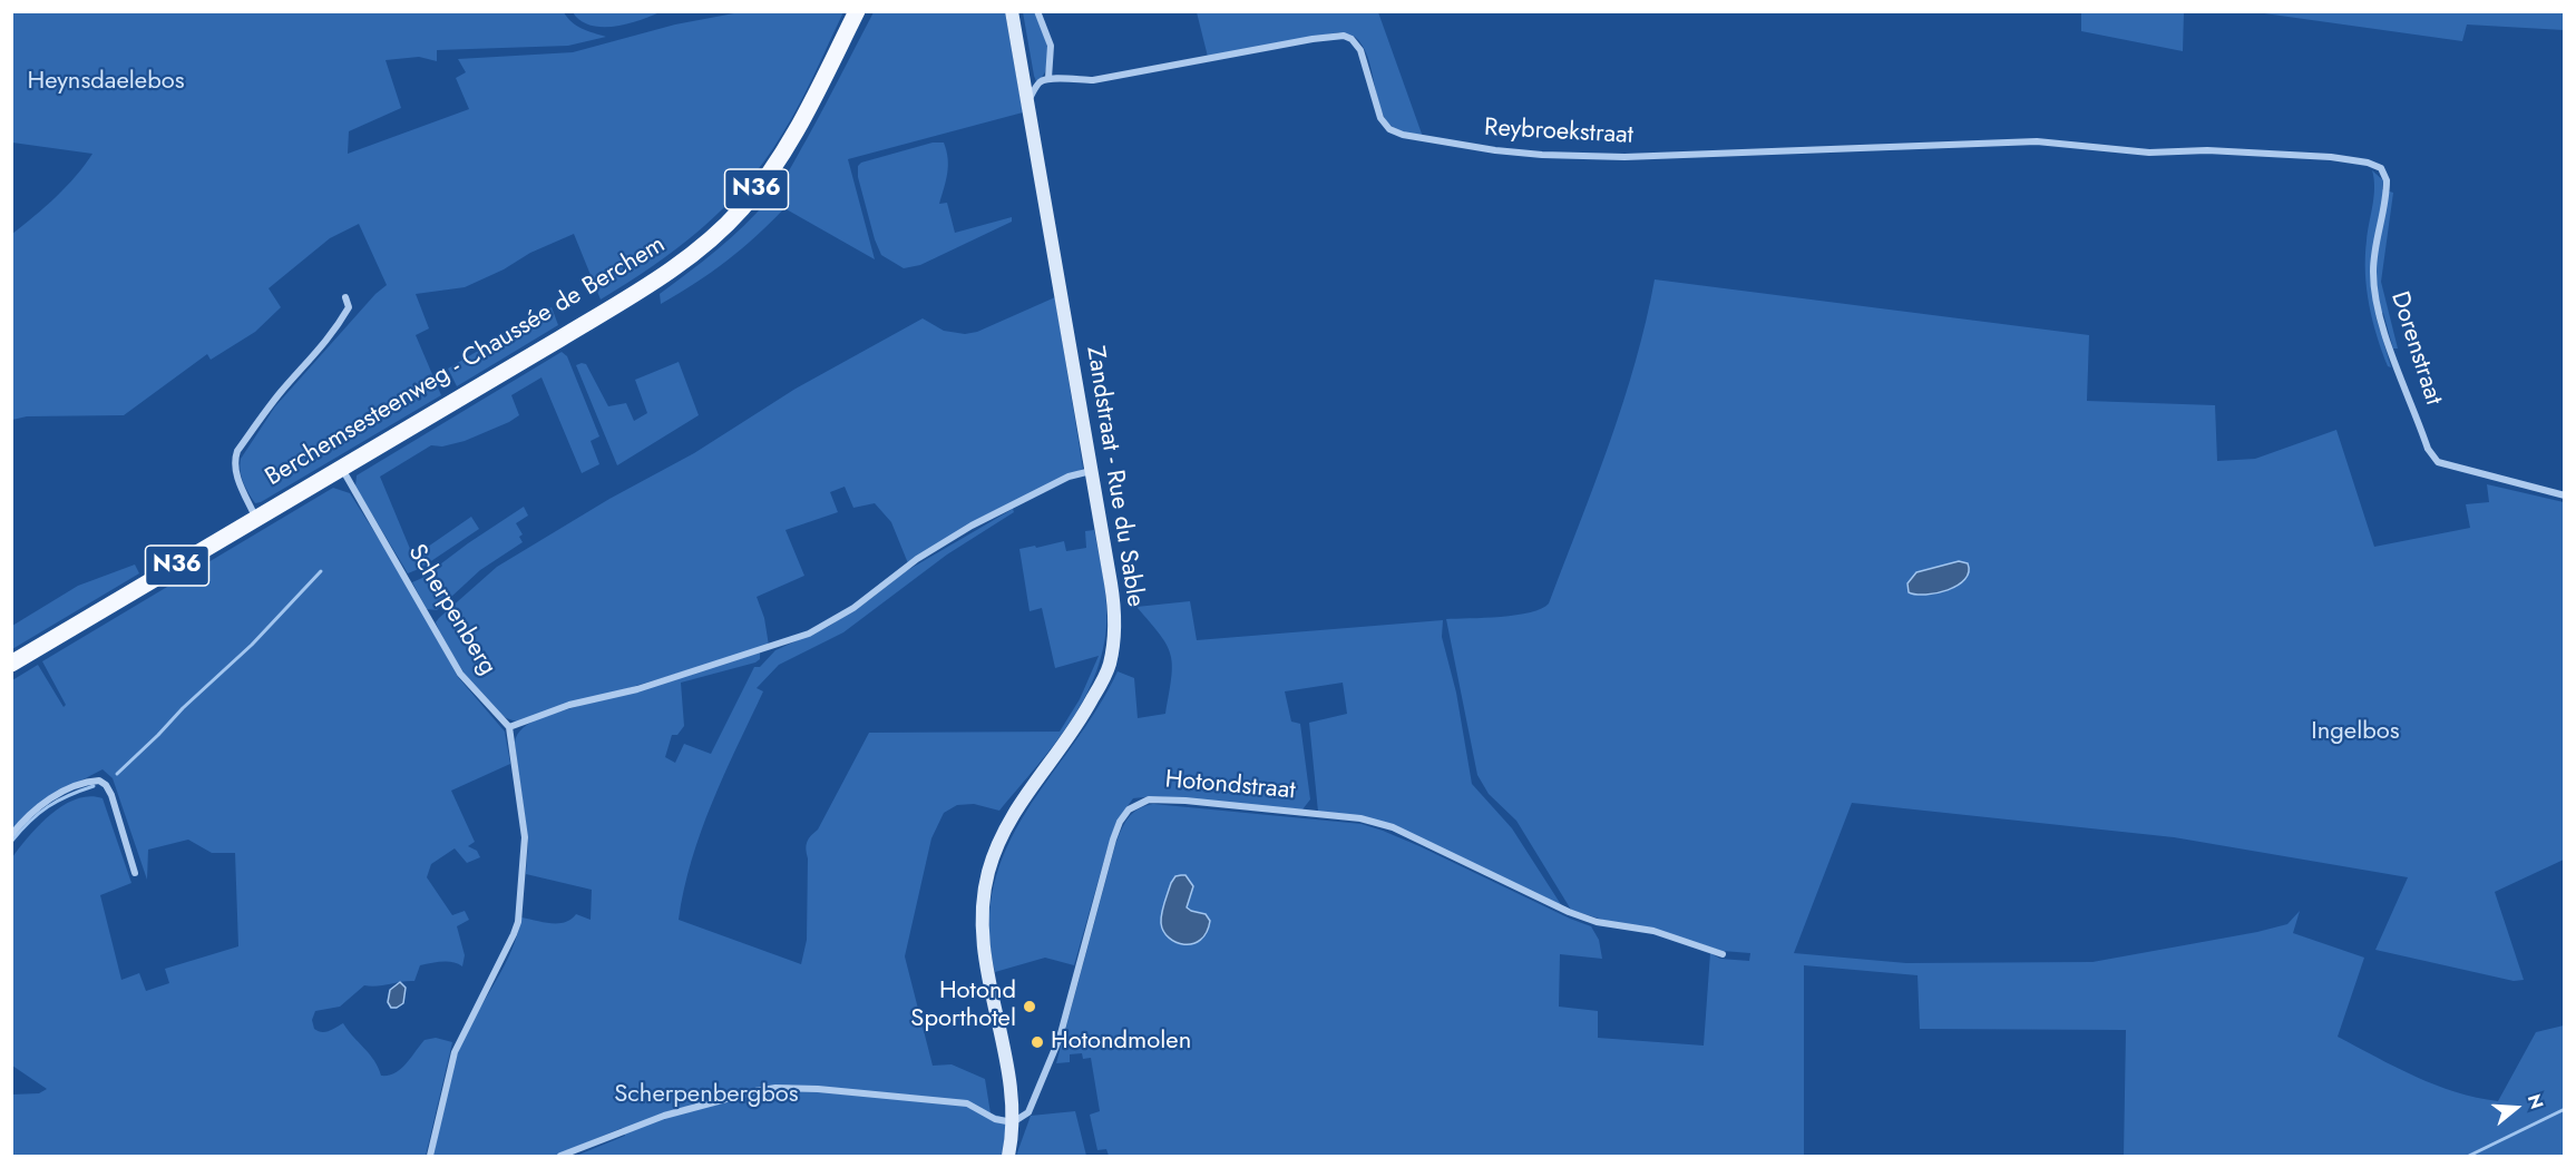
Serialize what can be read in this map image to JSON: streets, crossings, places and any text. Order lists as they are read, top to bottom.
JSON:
{
  "streets": {
    "main road": ["N36", "Berchemsesteenweg - Chaussée de Berchem", "Zandstraat - Rue du Sable"],
    "street": [
      "Reybroekstraat",
      "Dorenstraat",
      "Scherpenberg",
      "Hotondstraat"
    ]
  },
  "crossings": [
    ["Reybroekstraat", "Dorenstraat"],
    ["Berchemsesteenweg - Chaussée de Berchem", "Scherpenberg"],
    ["Zandstraat - Rue du Sable", "Hotondstraat"]
  ],
  "parks": ["Heynsdaelebos", "Ingelbos", "Scherpenbergbos"],
  "places": ["Hotond Sporthotel", "Hotondmolen"],
  "north": "right"
}
